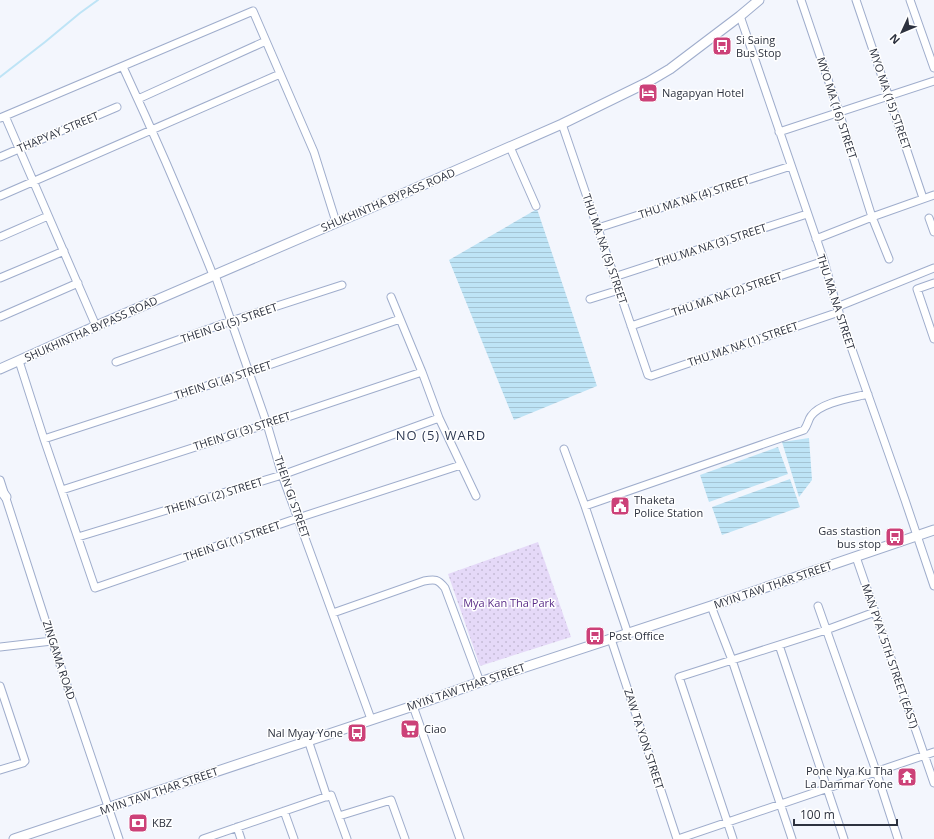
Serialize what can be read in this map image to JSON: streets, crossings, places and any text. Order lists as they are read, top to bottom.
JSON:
{
  "streets": {
    "main road": ["SHUKHINTHA BYPASS ROAD", "MYIN TAW THAR STREET"],
    "street": [
      "MYO MA (15) STREET",
      "MYO MA (16) STREET",
      "THAPYAY STREET",
      "THU MA NA (4) STREET",
      "THU MA NA (3) STREET",
      "THU MA NA (5) STREET",
      "THU MA NA (2) STREET",
      "THU MA NA STREET",
      "THEIN GI (5) STREET",
      "THU MA NA (1) STREET",
      "THEIN GI (4) STREET",
      "THEIN GI (3) STREET",
      "THEIN GI (2) STREET",
      "THEIN GI STREET",
      "THEIN GI (1) STREET",
      "MAN PYAY 5TH STREET (EAST)",
      "ZINGAMA ROAD",
      "ZAW TA YON STREET"
    ]
  },
  "crossings": [
    ["THU MA NA (4) STREET", "THU MA NA (5) STREET"],
    ["THU MA NA (4) STREET", "THU MA NA STREET"],
    ["SHUKHINTHA BYPASS ROAD", "THU MA NA (5) STREET"],
    ["SHUKHINTHA BYPASS ROAD", "THU MA NA STREET"],
    ["SHUKHINTHA BYPASS ROAD", "THEIN GI STREET"],
    ["THU MA NA (3) STREET", "THU MA NA (5) STREET"],
    ["THU MA NA (3) STREET", "THU MA NA STREET"],
    ["THU MA NA (5) STREET", "THU MA NA (2) STREET"],
    ["THU MA NA (5) STREET", "THU MA NA (1) STREET"],
    ["THU MA NA (2) STREET", "THU MA NA STREET"],
    ["THU MA NA STREET", "THU MA NA (1) STREET"],
    ["THU MA NA STREET", "MYIN TAW THAR STREET"],
    ["THEIN GI (5) STREET", "THEIN GI STREET"],
    ["THEIN GI (4) STREET", "THEIN GI STREET"],
    ["THEIN GI (3) STREET", "THEIN GI STREET"],
    ["THEIN GI (2) STREET", "THEIN GI STREET"],
    ["THEIN GI (2) STREET", "THEIN GI (1) STREET"],
    ["THEIN GI STREET", "THEIN GI (1) STREET"],
    ["THEIN GI STREET", "MYIN TAW THAR STREET"],
    ["MYIN TAW THAR STREET", "MAN PYAY 5TH STREET (EAST)"],
    ["MYIN TAW THAR STREET", "ZINGAMA ROAD"],
    ["MYIN TAW THAR STREET", "ZAW TA YON STREET"]
  ],
  "districts": ["NO (5) WARD"],
  "parks": ["Mya Kan Tha Park"],
  "places": {
    "bus stop": [
      "Si Saing Bus Stop",
      "Gas stastion bus stop",
      "Post Office",
      "Nal Myay Yone"
    ],
    "hotel": ["Nagapyan Hotel"],
    "public building": ["Thaketa Police Station"],
    "supermarket": ["Ciao"],
    "temple": ["Pone Nya Ku Tha La Dammar Yone"],
    "bank": ["KBZ"]
  },
  "scale_bar": "100 m",
  "north": "bottom left"
}
